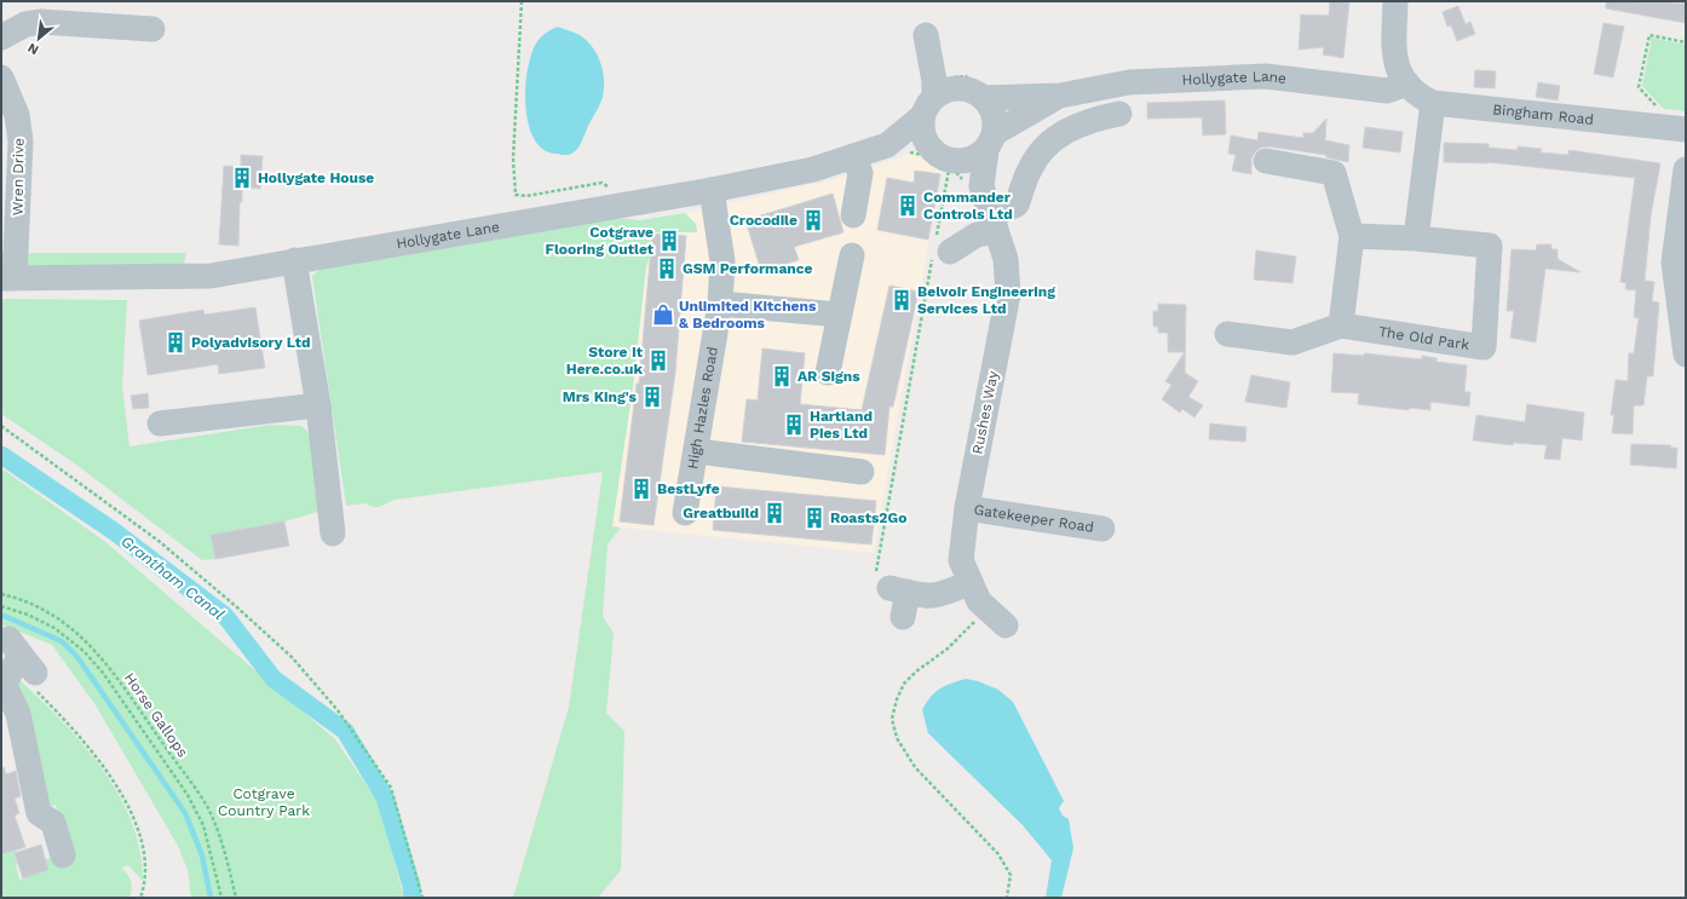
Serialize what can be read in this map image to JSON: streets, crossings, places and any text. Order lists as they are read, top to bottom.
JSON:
{
  "streets": {
    "street": [
      "Hollygate Lane",
      "Bingham Road",
      "Wren Drive",
      "The Old Park",
      "High Hazles Road",
      "Rushes Way",
      "Gatekeeper Road"
    ],
    "path": ["Horse Gallops"]
  },
  "crossings": [
    ["Hollygate Lane", "Bingham Road"],
    ["Hollygate Lane", "Wren Drive"],
    ["Hollygate Lane", "High Hazles Road"],
    ["Rushes Way", "Gatekeeper Road"]
  ],
  "water": ["Grantham Canal"],
  "parks": ["Cotgrave Country Park"],
  "places": {
    "building": [
      "Hollygate House",
      "Commander Controls Ltd",
      "Crocodile",
      "Cotgrave Flooring Outlet",
      "GSM Performance",
      "Belvoir Engineering Services Ltd",
      "Polyadvisory Ltd",
      "Store It Here.co.uk",
      "AR Signs",
      "Mrs King's",
      "Hartland Pies Ltd",
      "BestLyfe",
      "Greatbuild",
      "Roasts2Go"
    ],
    "shop": ["Unlimited Kitchens & Bedrooms"]
  },
  "north": "bottom left"
}
